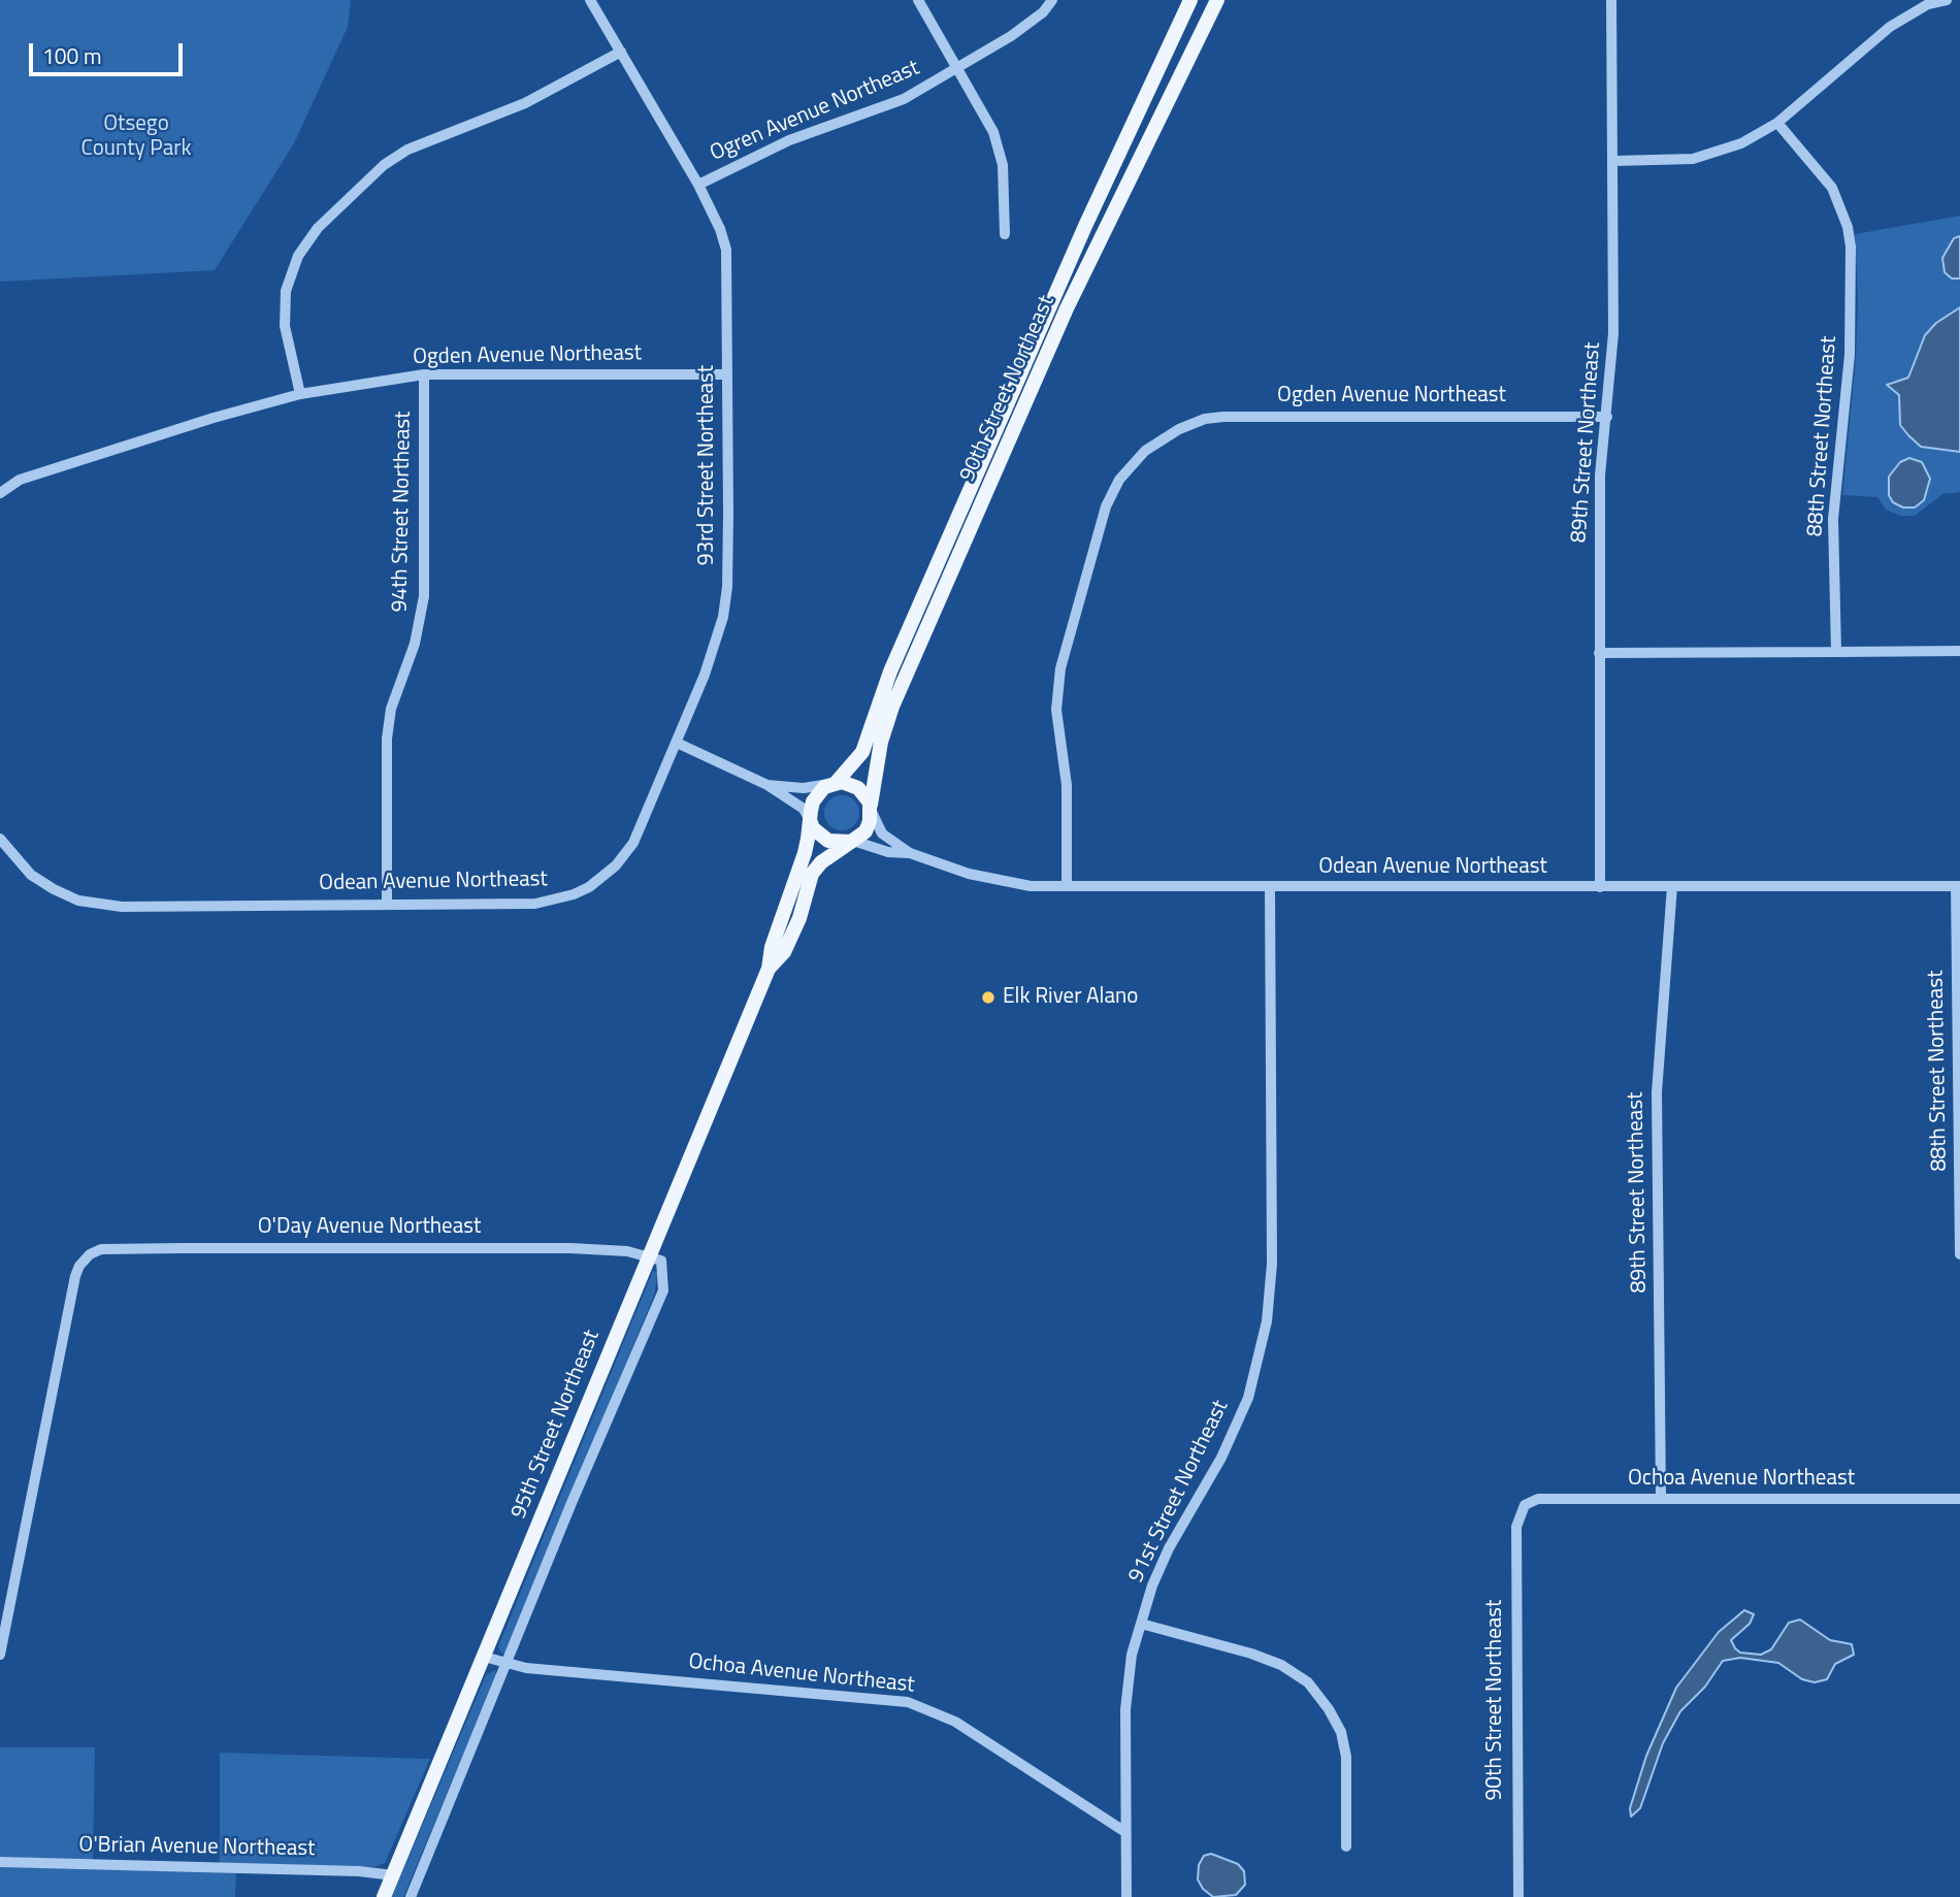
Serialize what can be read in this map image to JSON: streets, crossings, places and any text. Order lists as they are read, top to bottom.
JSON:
{
  "streets": {
    "main road": ["90th Street Northeast", "95th Street Northeast"],
    "street": [
      "Ogren Avenue Northeast",
      "Ogden Avenue Northeast",
      "88th Street Northeast",
      "89th Street Northeast",
      "93rd Street Northeast",
      "94th Street Northeast",
      "Odean Avenue Northeast",
      "O'Day Avenue Northeast",
      "Ochoa Avenue Northeast",
      "91st Street Northeast",
      "O'Brian Avenue Northeast"
    ]
  },
  "crossings": [
    ["Ogren Avenue Northeast", "93rd Street Northeast"],
    ["Ogden Avenue Northeast", "89th Street Northeast"],
    ["Ogden Avenue Northeast", "93rd Street Northeast"],
    ["Ogden Avenue Northeast", "94th Street Northeast"],
    ["Ogden Avenue Northeast", "Odean Avenue Northeast"],
    ["90th Street Northeast", "Odean Avenue Northeast"],
    ["90th Street Northeast", "Ochoa Avenue Northeast"],
    ["88th Street Northeast", "Odean Avenue Northeast"],
    ["89th Street Northeast", "Odean Avenue Northeast"],
    ["89th Street Northeast", "Ochoa Avenue Northeast"],
    ["93rd Street Northeast", "Odean Avenue Northeast"],
    ["94th Street Northeast", "Odean Avenue Northeast"],
    ["Odean Avenue Northeast", "91st Street Northeast"],
    ["O'Day Avenue Northeast", "95th Street Northeast"],
    ["95th Street Northeast", "Ochoa Avenue Northeast"],
    ["95th Street Northeast", "O'Brian Avenue Northeast"],
    ["Ochoa Avenue Northeast", "91st Street Northeast"]
  ],
  "parks": ["Otsego County Park"],
  "places": ["Elk River Alano"],
  "scale_bar": "100 m"
}
